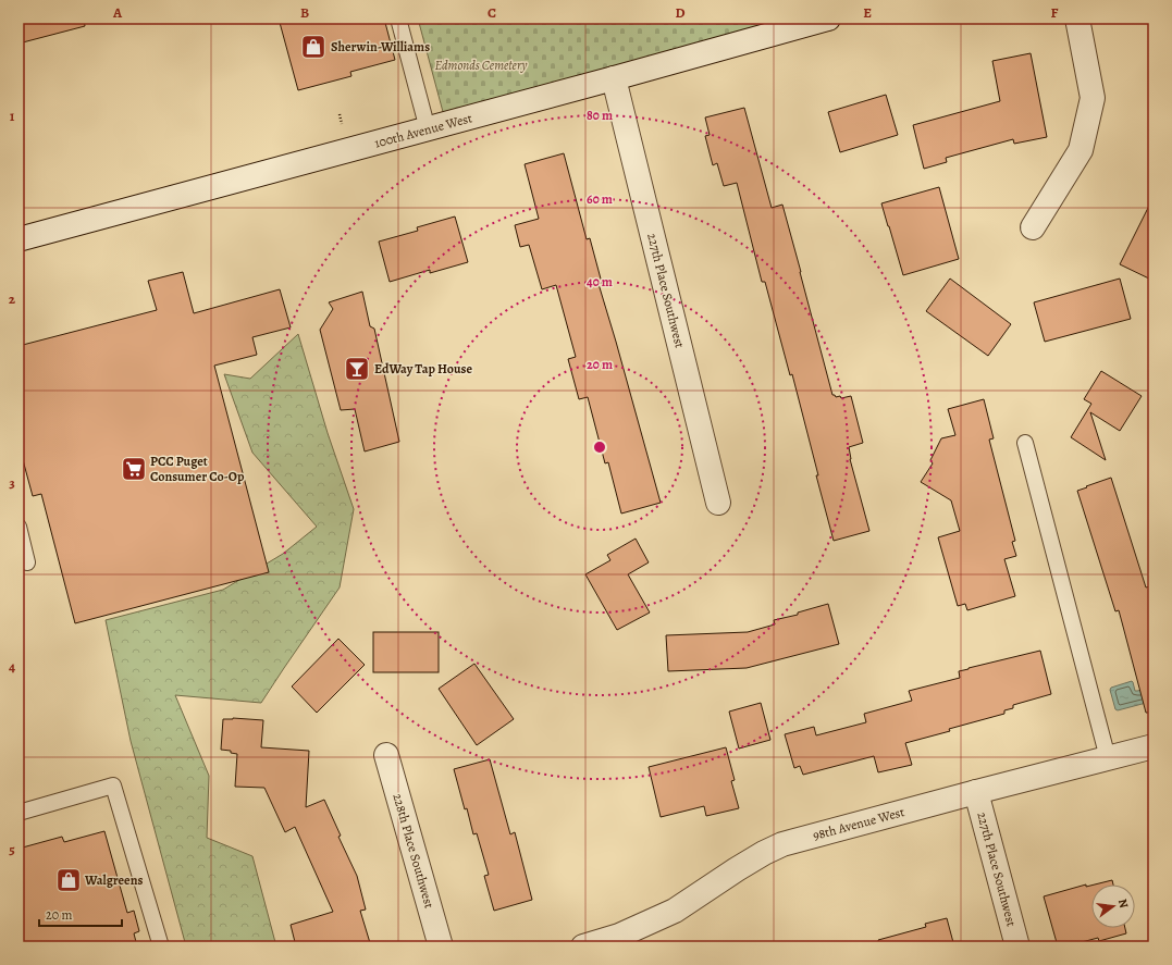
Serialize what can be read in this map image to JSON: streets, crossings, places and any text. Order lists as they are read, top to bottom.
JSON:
{
  "streets": {
    "street": [
      "100th Avenue West",
      "227th Place Southwest",
      "98th Avenue West",
      "228th Place Southwest"
    ]
  },
  "crossings": [
    ["100th Avenue West", "227th Place Southwest"],
    ["227th Place Southwest", "98th Avenue West"]
  ],
  "parks": ["Edmonds Cemetery"],
  "places": {
    "shop": ["Sherwin-Williams", "Walgreens"],
    "bar": ["EdWay Tap House"],
    "supermarket": ["PCC Puget Consumer Co-Op"]
  },
  "scale_bar": "20 m",
  "north": "right",
  "grid": {
    "columns": [
      "A",
      "B",
      "C",
      "D",
      "E",
      "F"
    ],
    "rows": [
      "1",
      "2",
      "3",
      "4",
      "5"
    ]
  },
  "rings": [
    "80 m",
    "60 m",
    "40 m",
    "20 m"
  ]
}
